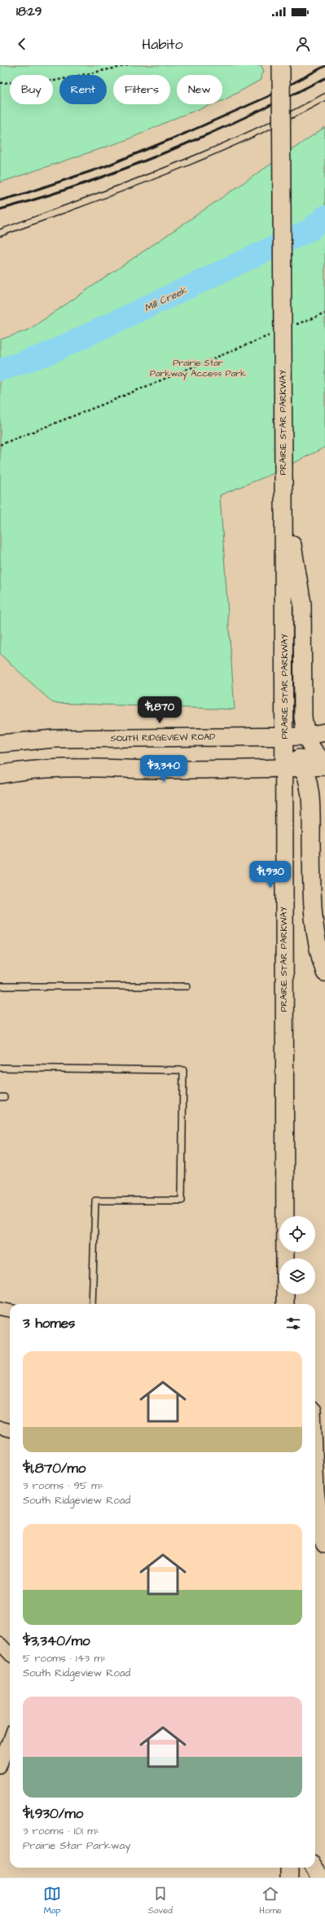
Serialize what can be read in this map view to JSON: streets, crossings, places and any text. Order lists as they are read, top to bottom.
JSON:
{
  "streets": {
    "main road": ["PRAIRIE STAR PARKWAY", "SOUTH RIDGEVIEW ROAD"]
  },
  "crossings": [
    ["PRAIRIE STAR PARKWAY", "SOUTH RIDGEVIEW ROAD"]
  ],
  "water": ["Mill Creek"],
  "parks": ["Prairie Star Parkway Access Park"],
  "page": {
    "status": "18:29",
    "header": "Habito",
    "chip": [
      "Buy",
      "Rent",
      "Filters",
      "New"
    ],
    "price": ["$1,870", "$3,340", "$1,930"],
    "heading": "3 homes",
    "list": [
      {
        "name": "$1,870/mo",
        "note": "3 rooms · 95 m² · South Ridgeview Road"
      },
      {
        "name": "$3,340/mo",
        "note": "5 rooms · 143 m² · South Ridgeview Road"
      },
      {
        "name": "$1,930/mo",
        "note": "3 rooms · 101 m² · Prairie Star Parkway"
      }
    ],
    "tabs": ["Map", "Saved", "Home"]
  }
}
